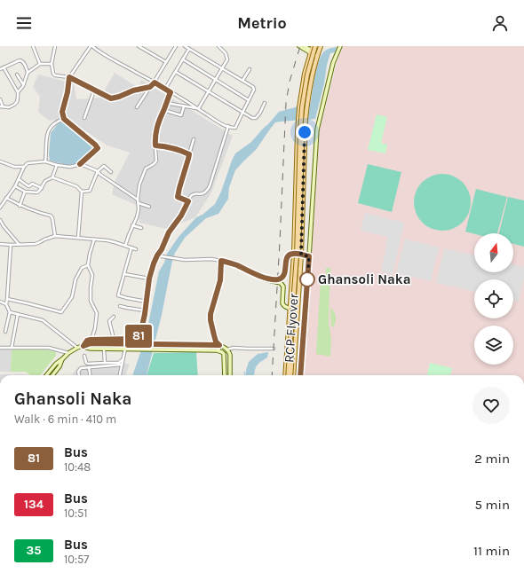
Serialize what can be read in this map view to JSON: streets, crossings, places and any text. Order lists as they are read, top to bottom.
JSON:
{
  "streets": {
    "main road": ["RCP Flyover"]
  },
  "places": ["Ghansoli Naka"],
  "lines": ["bus line 81"],
  "north": "top",
  "page": {
    "header": "Metrio",
    "on_map": "81",
    "heading": ["Ghansoli Naka", "Walk · 6 min · 410 m"],
    "list": [
      {
        "mark": "81",
        "name": "Bus",
        "note": "10:48",
        "value": "2 min"
      },
      {
        "mark": "134",
        "name": "Bus",
        "note": "10:51",
        "value": "5 min"
      },
      {
        "mark": "35",
        "name": "Bus",
        "note": "10:57",
        "value": "11 min"
      }
    ]
  }
}
